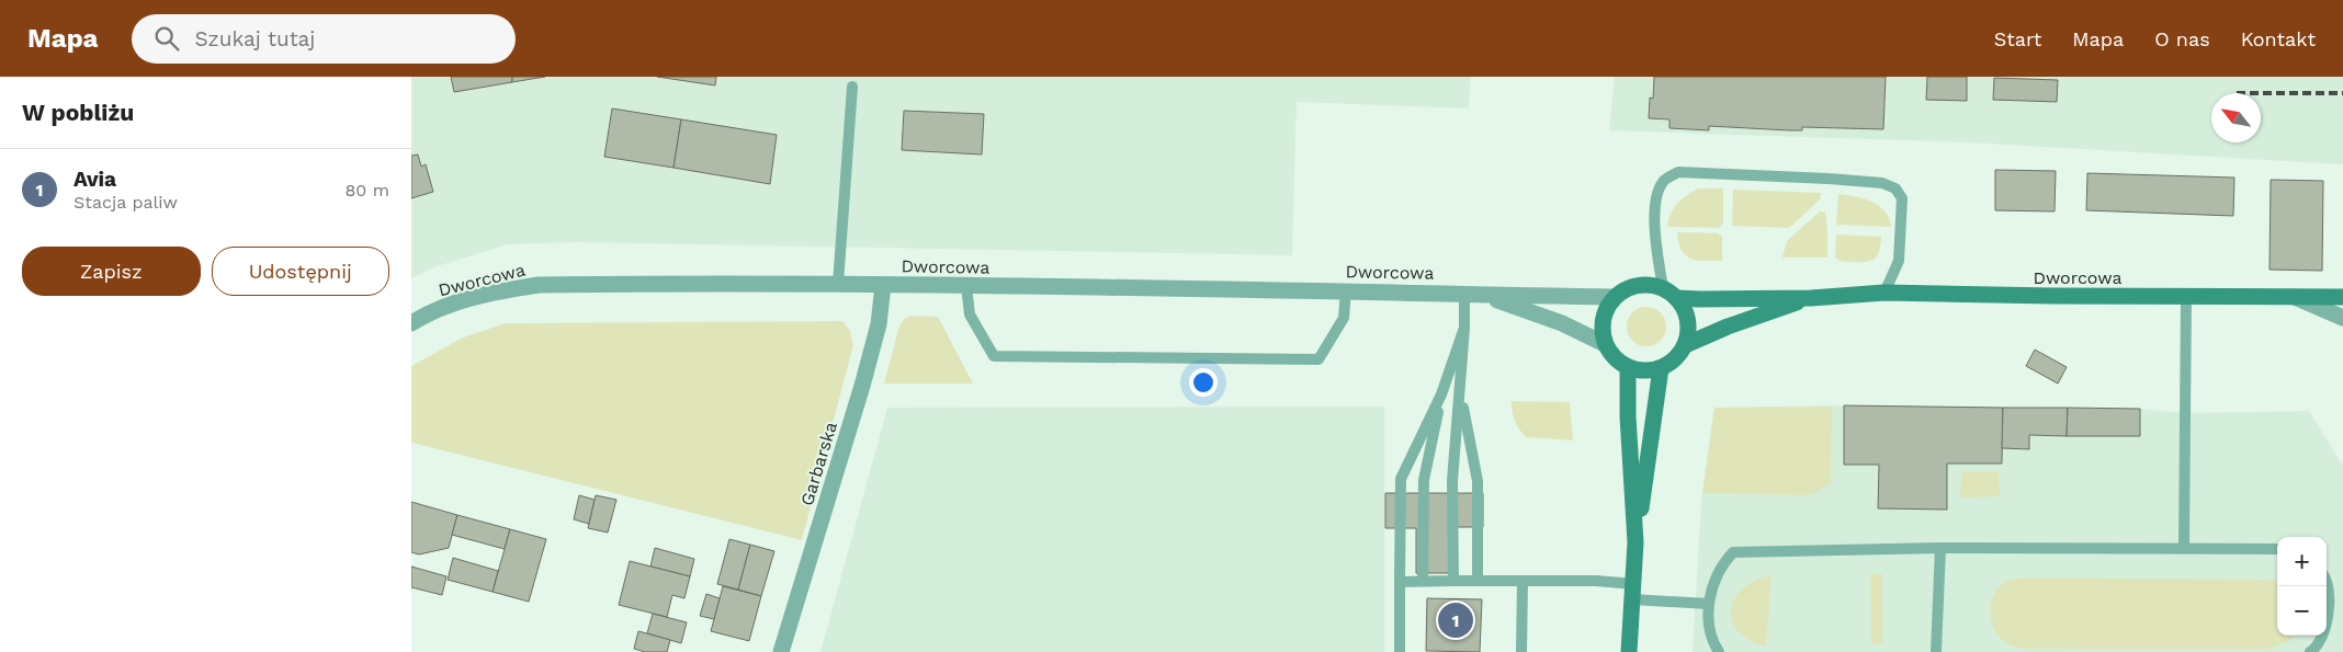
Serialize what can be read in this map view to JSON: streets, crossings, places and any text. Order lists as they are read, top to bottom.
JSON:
{
  "streets": {
    "street": ["Dworcowa", "Garbarska"]
  },
  "crossings": [
    ["Dworcowa", "Garbarska"]
  ],
  "north": "top left",
  "page": {
    "header": "Mapa",
    "search": "Szukaj tutaj",
    "nav": [
      "Start",
      "Mapa",
      "O nas",
      "Kontakt"
    ],
    "heading": "W pobliżu",
    "list": [
      {
        "mark": "1",
        "name": "Avia",
        "note": "Stacja paliw",
        "value": "80 m"
      }
    ],
    "buttons": ["Zapisz", "Udostępnij"],
    "map_buttons": ["+", "−"],
    "pins": "1"
  }
}
